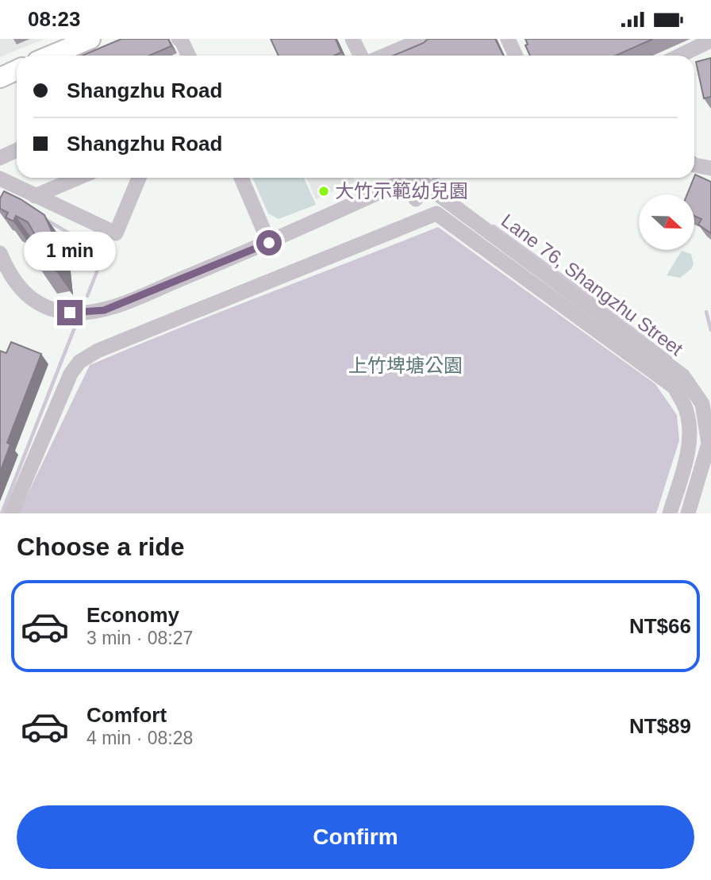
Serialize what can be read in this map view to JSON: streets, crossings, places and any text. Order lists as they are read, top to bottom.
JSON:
{
  "streets": {
    "street": ["Lane 76, Shangzhu Street"]
  },
  "parks": ["上竹埤塘公園"],
  "places": ["大竹示範幼兒園"],
  "north": "right",
  "page": {
    "status": "08:23",
    "banner": ["Shangzhu Road", "Shangzhu Road"],
    "bubble": "1 min",
    "heading": "Choose a ride",
    "list": [
      {
        "name": "Economy",
        "note": "3 min · 08:27",
        "value": "NT$66"
      },
      {
        "name": "Comfort",
        "note": "4 min · 08:28",
        "value": "NT$89"
      }
    ],
    "buttons": "Confirm"
  }
}
